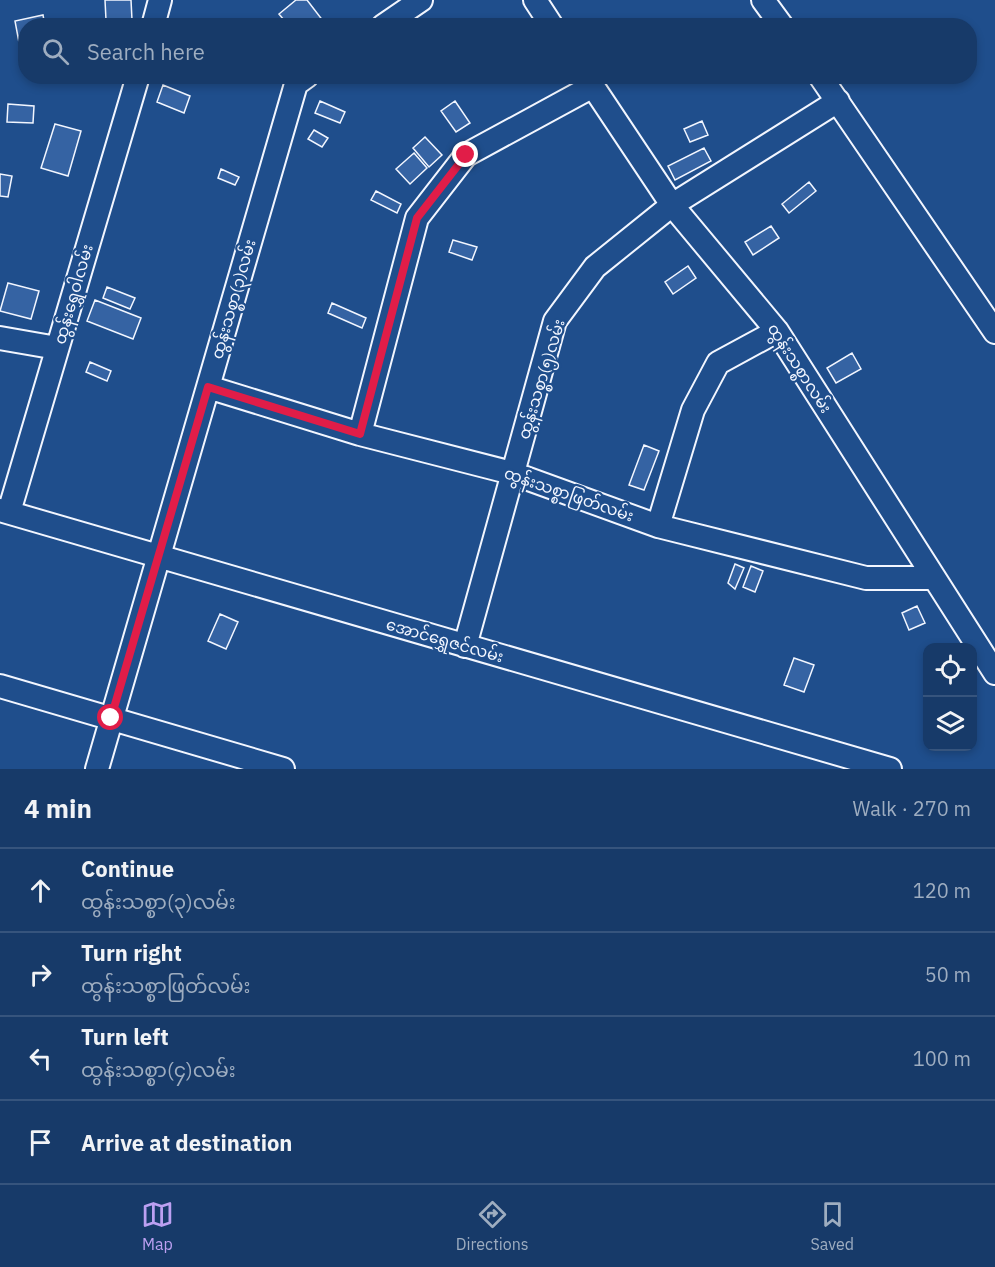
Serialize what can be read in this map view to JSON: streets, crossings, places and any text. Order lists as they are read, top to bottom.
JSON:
{
  "streets": {
    "street": [
      "ထွန်းရွှေဝါလမ်း",
      "ထွန်းသစ္စာ(၃)လမ်း",
      "ထွန်းသစ္စာလမ်း",
      "ထွန်းသစ္စာ(၅)လမ်း",
      "ထွန်းသစ္စာဖြတ်လမ်း",
      "အောင်ရွှေဇင်လမ်း"
    ]
  },
  "crossings": [
    ["ထွန်းရွှေဝါလမ်း", "အောင်ရွှေဇင်လမ်း"],
    ["ထွန်းသစ္စာ(၃)လမ်း", "ထွန်းသစ္စာဖြတ်လမ်း"],
    ["ထွန်းသစ္စာ(၃)လမ်း", "အောင်ရွှေဇင်လမ်း"],
    ["ထွန်းသစ္စာလမ်း", "ထွန်းသစ္စာ(၅)လမ်း"],
    ["ထွန်းသစ္စာလမ်း", "ထွန်းသစ္စာဖြတ်လမ်း"],
    ["ထွန်းသစ္စာ(၅)လမ်း", "ထွန်းသစ္စာဖြတ်လမ်း"],
    ["ထွန်းသစ္စာ(၅)လမ်း", "အောင်ရွှေဇင်လမ်း"]
  ],
  "page": {
    "search": "Search here",
    "heading": ["4 min", "Walk · 270 m"],
    "list": [
      ["Continue", "ထွန်းသစ္စာ(၃)လမ်း", "120 m"],
      ["Turn right", "ထွန်းသစ္စာဖြတ်လမ်း", "50 m"],
      ["Turn left", "ထွန်းသစ္စာ(၄)လမ်း", "100 m"],
      "Arrive at destination"
    ],
    "nav": ["Map", "Directions", "Saved"]
  }
}
